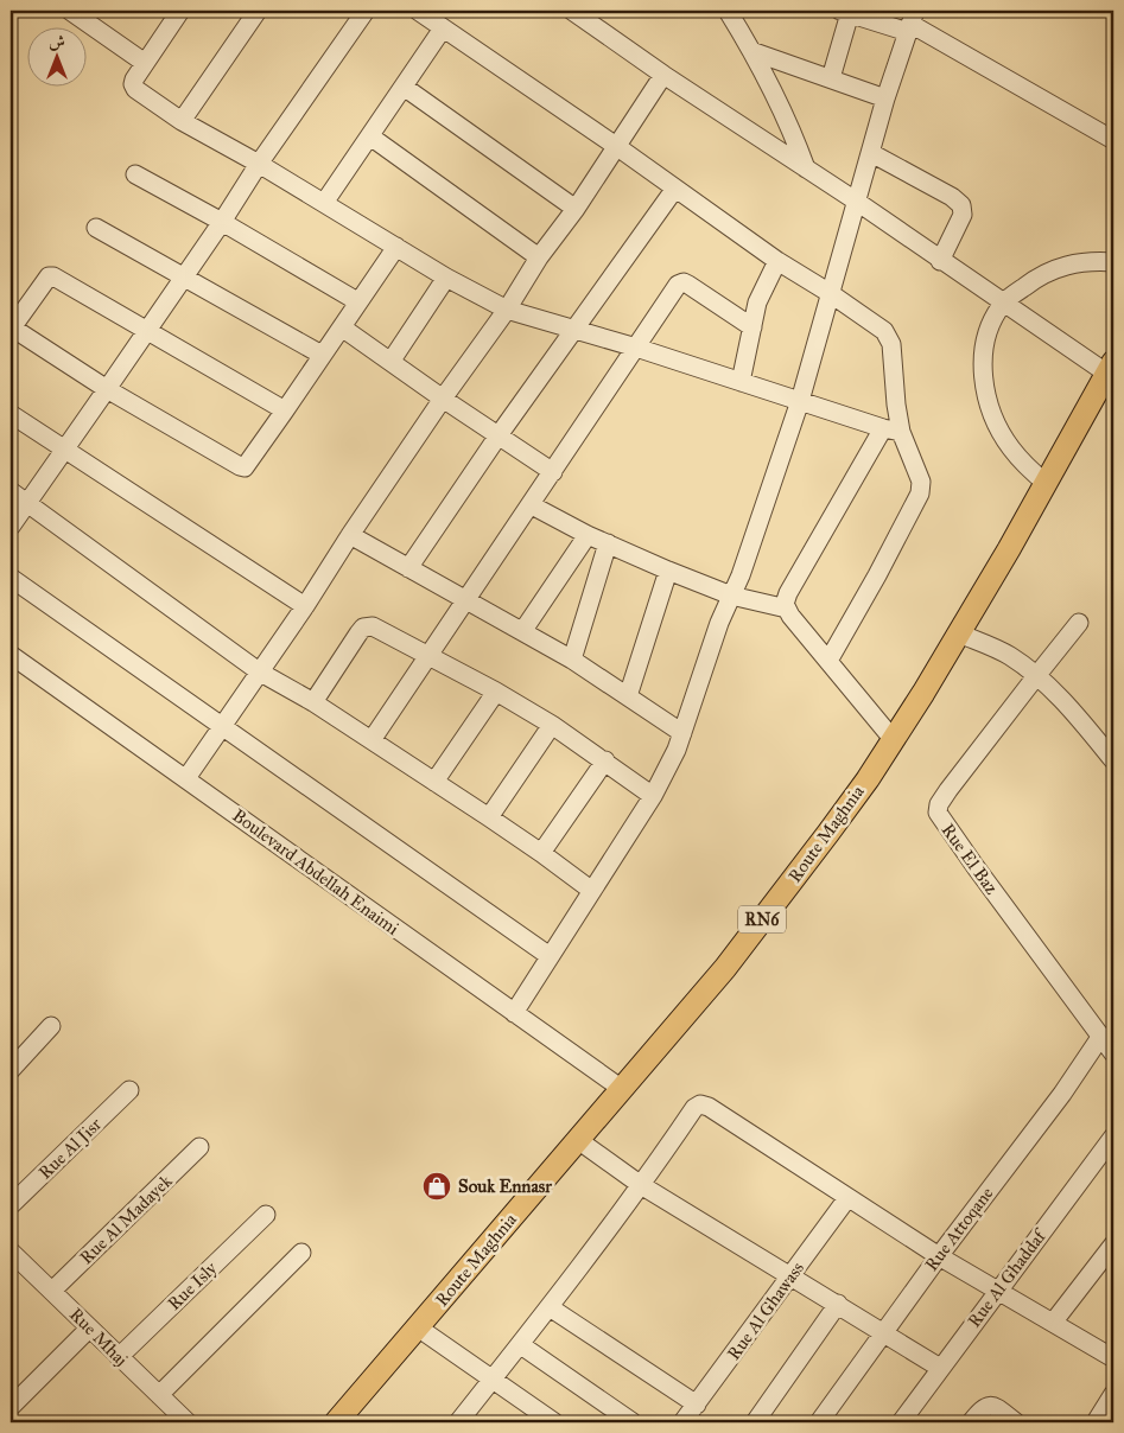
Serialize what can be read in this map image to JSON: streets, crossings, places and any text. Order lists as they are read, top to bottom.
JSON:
{
  "streets": {
    "main road": ["Route Maghnia", "RN6"],
    "street": [
      "Rue El Baz",
      "Boulevard Abdellah Enaimi",
      "Rue Al Jisr",
      "Rue Al Madayek",
      "Rue Attoqane",
      "Rue Al Ghaddaf",
      "Rue Isly",
      "Rue Al Ghawass",
      "Rue Mhaj"
    ]
  },
  "crossings": [
    ["Route Maghnia", "Boulevard Abdellah Enaimi"],
    ["Rue El Baz", "Rue Attoqane"],
    ["Rue Al Madayek", "Rue Mhaj"],
    ["Rue Isly", "Rue Mhaj"]
  ],
  "places": {
    "shop": ["Souk Ennasr"]
  },
  "north": "top"
}
